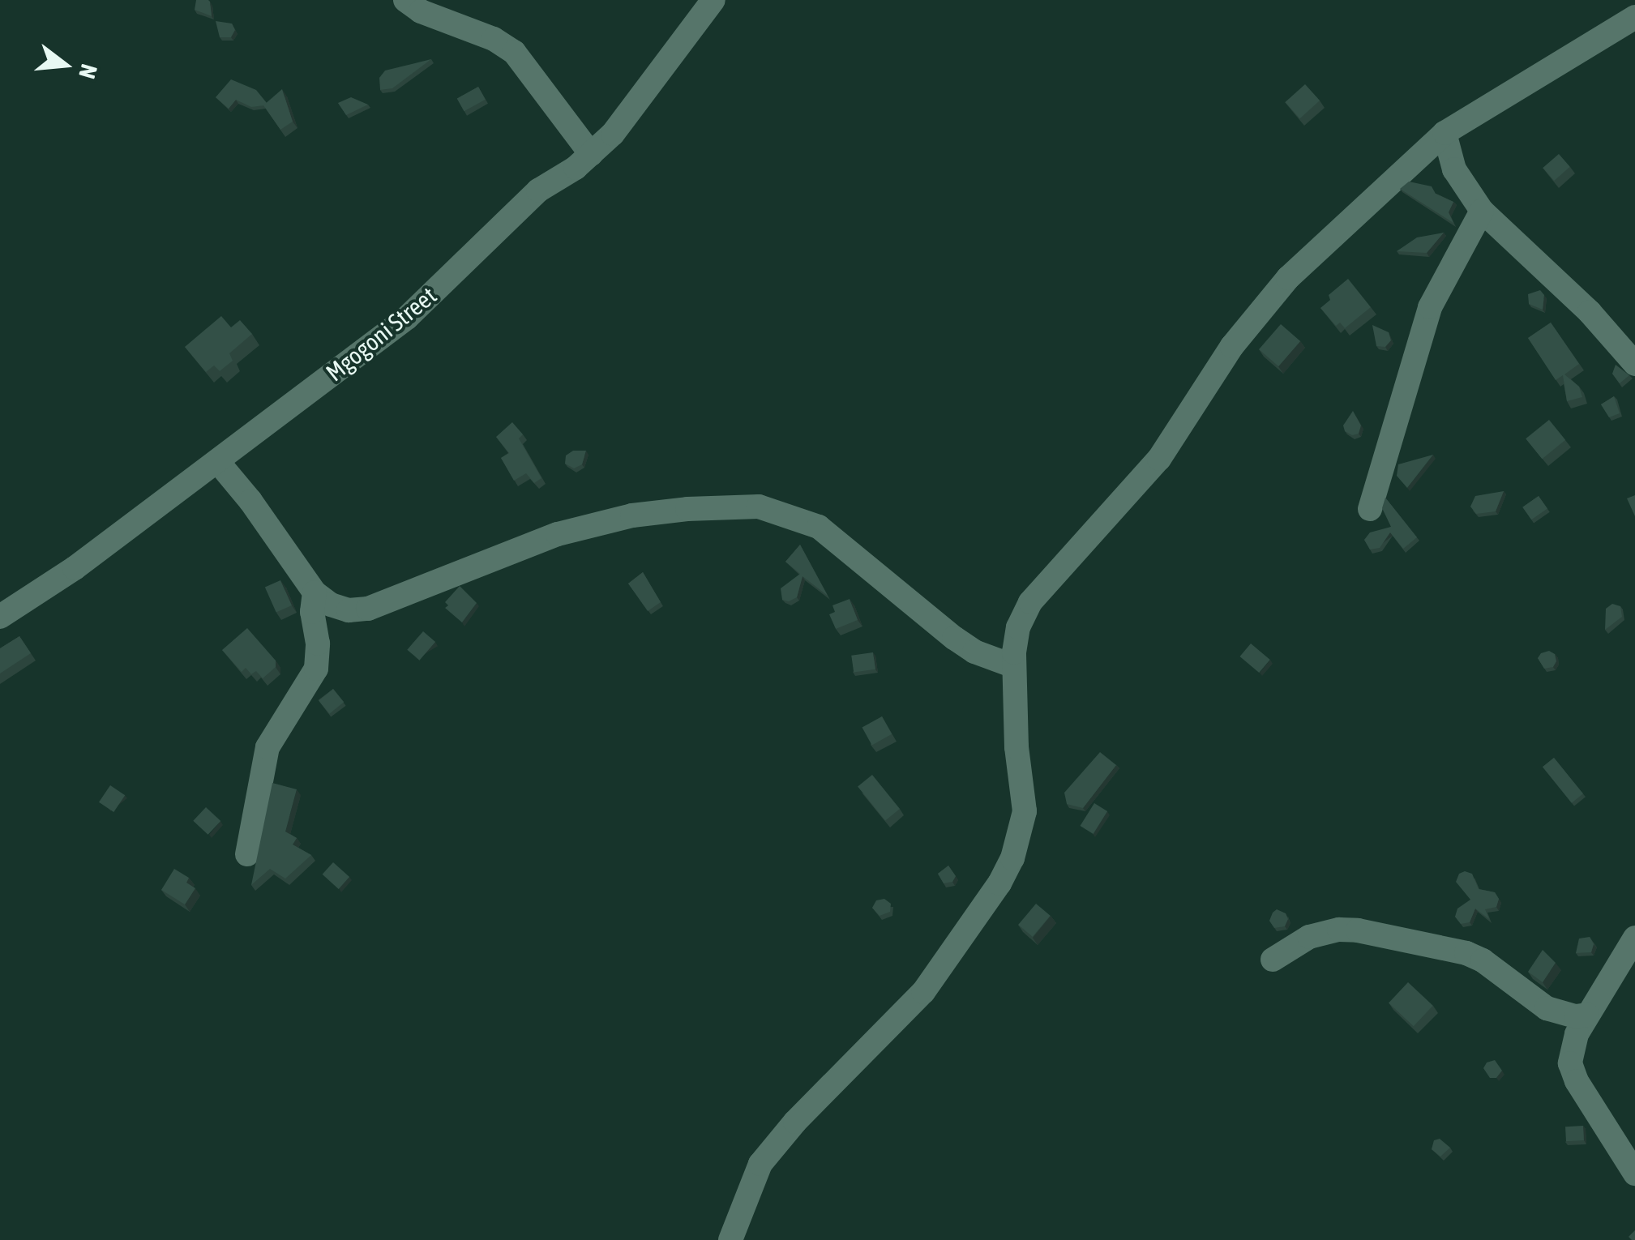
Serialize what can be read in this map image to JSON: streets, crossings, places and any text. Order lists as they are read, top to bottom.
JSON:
{
  "streets": {
    "street": ["Mgogoni Street"]
  },
  "north": "right"
}
